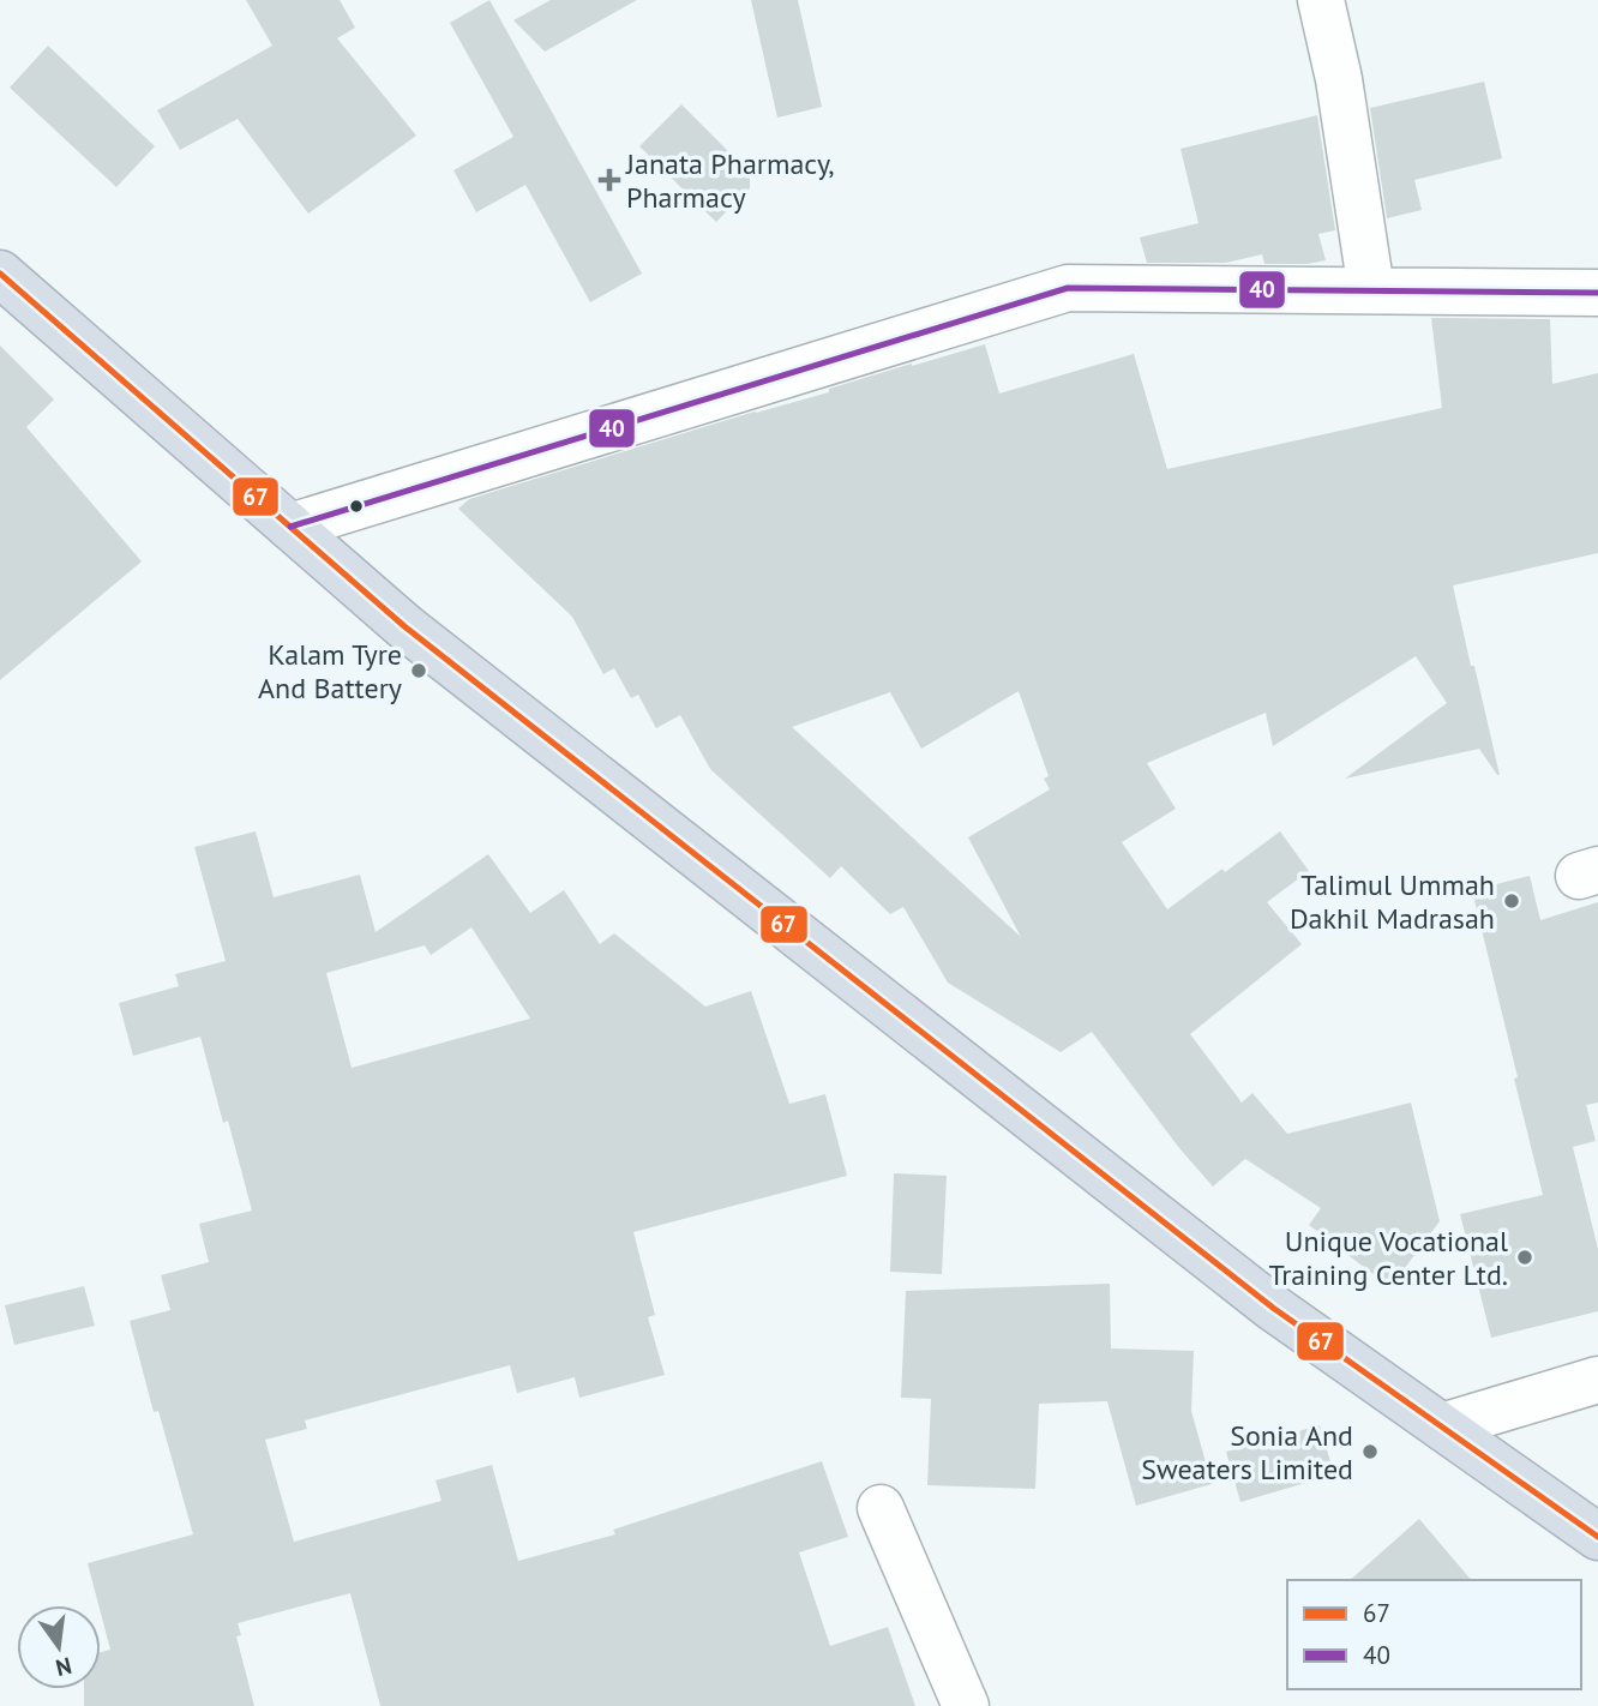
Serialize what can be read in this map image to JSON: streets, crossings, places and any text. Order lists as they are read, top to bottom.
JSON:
{
  "places": {
    "health": ["Janata Pharmacy, Pharmacy"],
    "other": [
      "Kalam Tyre And Battery",
      "Talimul Ummah Dakhil Madrasah",
      "Unique Vocational Training Center Ltd.",
      "Sonia And Sweaters Limited"
    ]
  },
  "lines": ["transit line 67", "transit line 40"],
  "legend": ["67", "40"],
  "north": "bottom"
}
